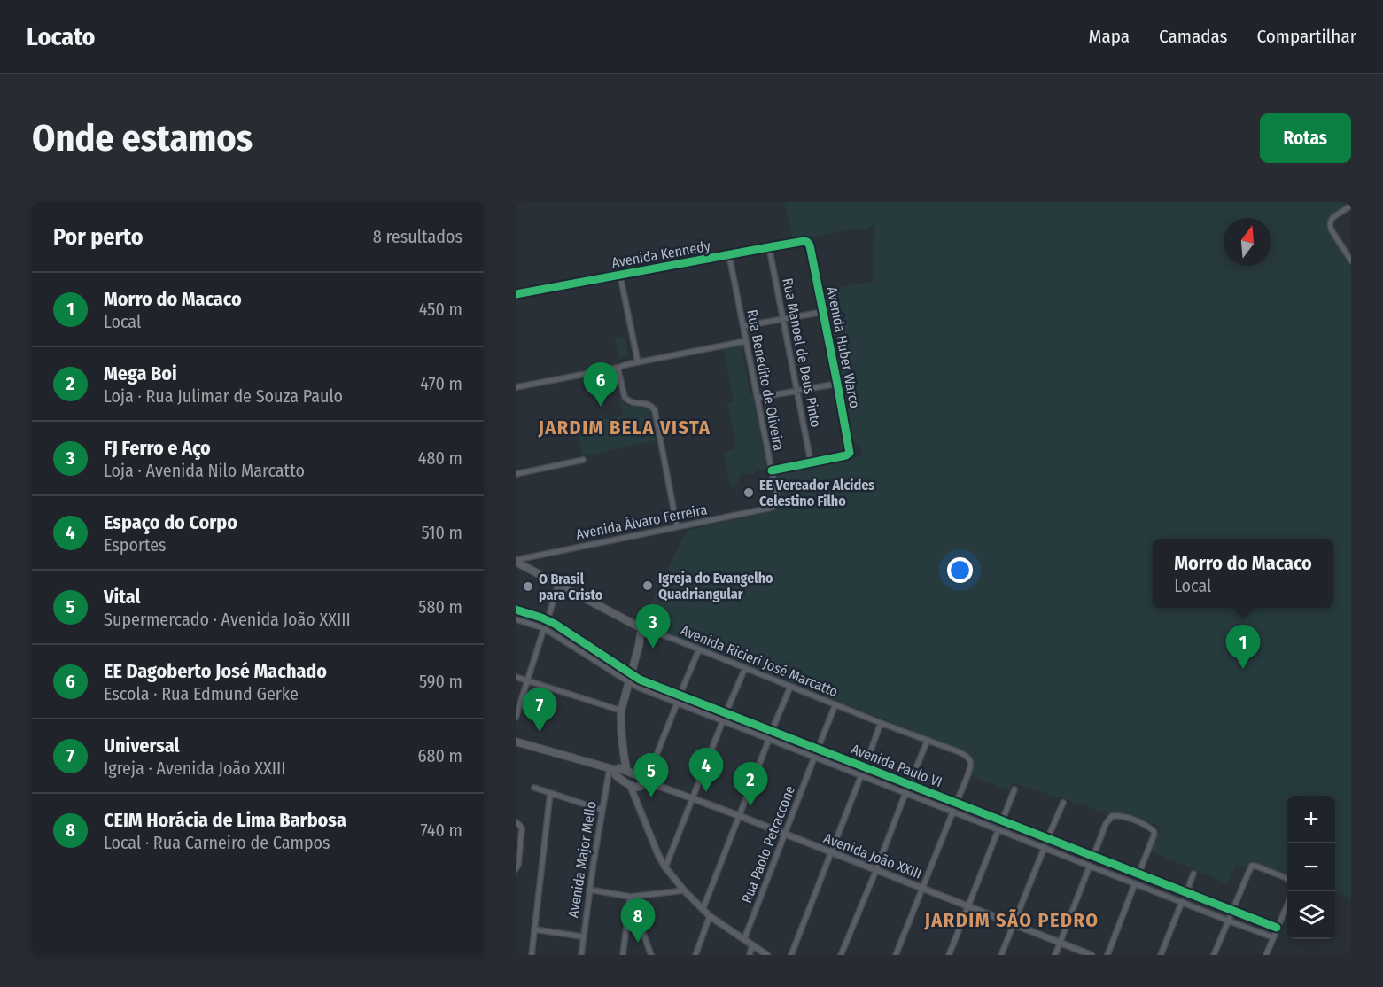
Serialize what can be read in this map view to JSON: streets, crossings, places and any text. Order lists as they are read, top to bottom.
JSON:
{
  "streets": {
    "main road": ["Avenida Ricieri José Marcatto", "Avenida João XXIII"],
    "street": [
      "Avenida Kennedy",
      "Avenida Huber Warco",
      "Rua Manoel de Deus Pinto",
      "Rua Benedito de Oliveira",
      "Avenida Álvaro Ferreira",
      "Avenida Paulo VI",
      "Rua Paolo Petraccone",
      "Avenida Major Mello"
    ]
  },
  "crossings": [
    ["Avenida Kennedy", "Avenida Huber Warco"],
    ["Avenida Kennedy", "Rua Manoel de Deus Pinto"],
    ["Avenida Kennedy", "Rua Benedito de Oliveira"],
    ["Avenida Huber Warco", "Rua Manoel de Deus Pinto"],
    ["Rua Benedito de Oliveira", "Avenida Álvaro Ferreira"],
    ["Avenida Álvaro Ferreira", "Avenida Ricieri José Marcatto"],
    ["Avenida Ricieri José Marcatto", "Avenida Paulo VI"],
    ["Avenida Paulo VI", "Rua Paolo Petraccone"],
    ["Rua Paolo Petraccone", "Avenida João XXIII"]
  ],
  "districts": ["JARDIM BELA VISTA", "JARDIM SÃO PEDRO"],
  "places": ["EE Vereador Alcides Celestino Filho", "Igreja do Evangelho Quadriangular", "O Brasil para Cristo"],
  "north": "top",
  "page": {
    "header": "Locato",
    "nav": ["Mapa", "Camadas", "Compartilhar"],
    "buttons": "Rotas",
    "title": "Onde estamos",
    "heading": ["Por perto", "8 resultados"],
    "list": [
      {
        "mark": "1",
        "name": "Morro do Macaco",
        "note": "Local",
        "value": "450 m"
      },
      {
        "mark": "2",
        "name": "Mega Boi",
        "note": "Loja · Rua Julimar de Souza Paulo",
        "value": "470 m"
      },
      {
        "mark": "3",
        "name": "FJ Ferro e Aço",
        "note": "Loja · Avenida Nilo Marcatto",
        "value": "480 m"
      },
      {
        "mark": "4",
        "name": "Espaço do Corpo",
        "note": "Esportes",
        "value": "510 m"
      },
      {
        "mark": "5",
        "name": "Vital",
        "note": "Supermercado · Avenida João XXIII",
        "value": "580 m"
      },
      {
        "mark": "6",
        "name": "EE Dagoberto José Machado",
        "note": "Escola · Rua Edmund Gerke",
        "value": "590 m"
      },
      {
        "mark": "7",
        "name": "Universal",
        "note": "Igreja · Avenida João XXIII",
        "value": "680 m"
      },
      {
        "mark": "8",
        "name": "CEIM Horácia de Lima Barbosa",
        "note": "Local · Rua Carneiro de Campos",
        "value": "740 m"
      }
    ],
    "pins": [
      "6",
      "3",
      "1",
      "7",
      "4",
      "5",
      "2",
      "8"
    ],
    "popup": ["Morro do Macaco", "Local"],
    "map_buttons": ["+", "−"]
  }
}
